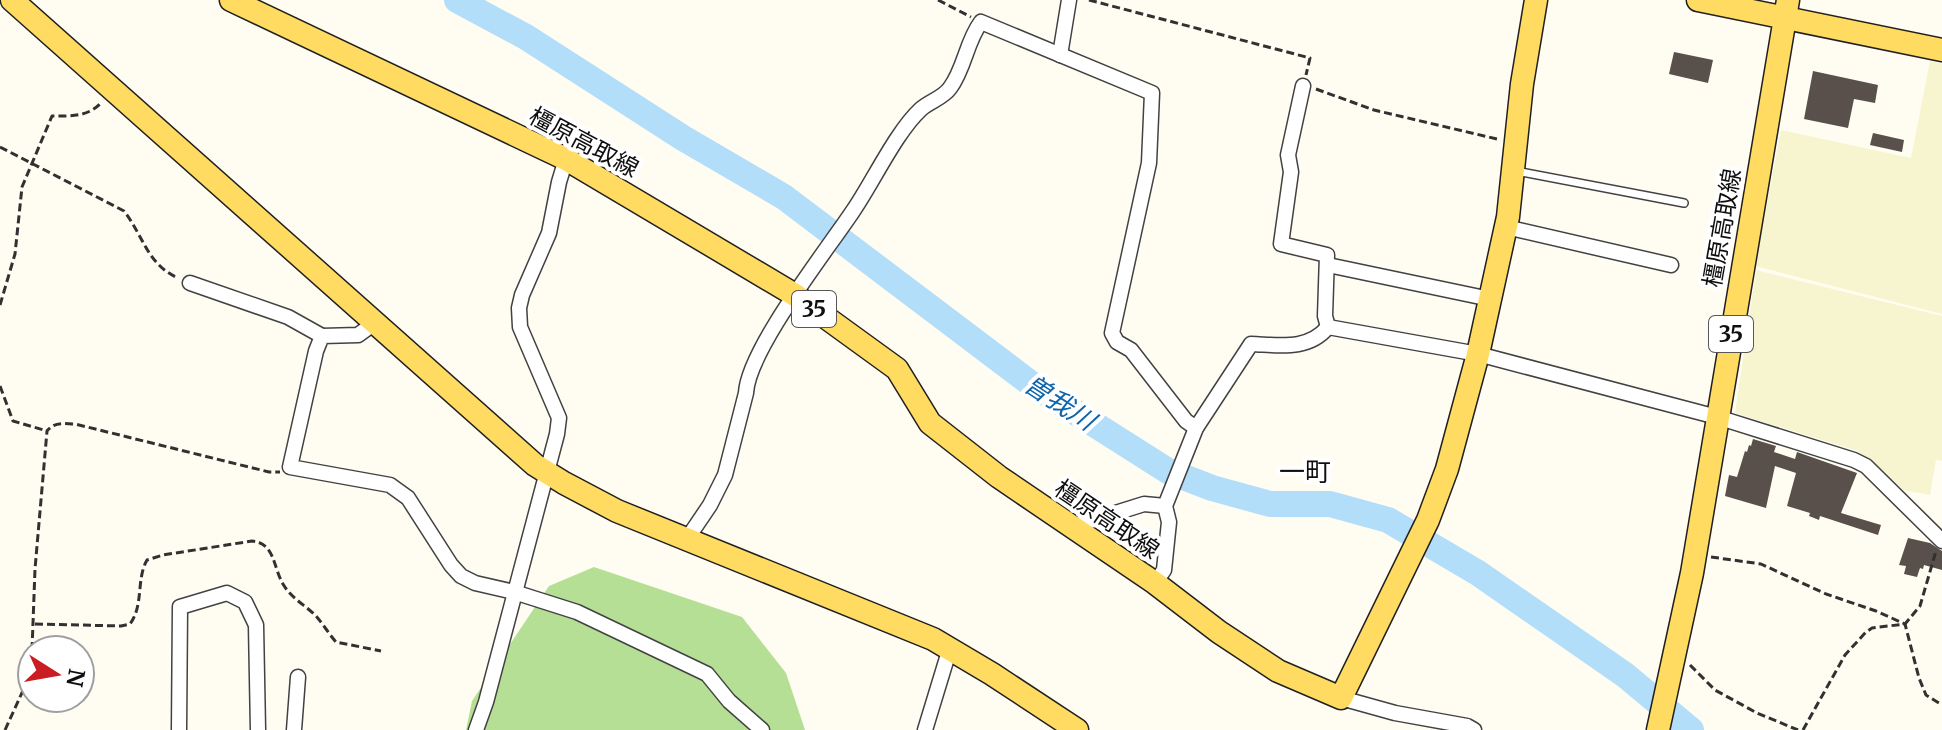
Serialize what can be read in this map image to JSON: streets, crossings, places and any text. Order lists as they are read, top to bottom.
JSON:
{
  "streets": {
    "main road": ["橿原高取線", "35"]
  },
  "districts": ["一町"],
  "water": ["曽我川"],
  "north": "right"
}
